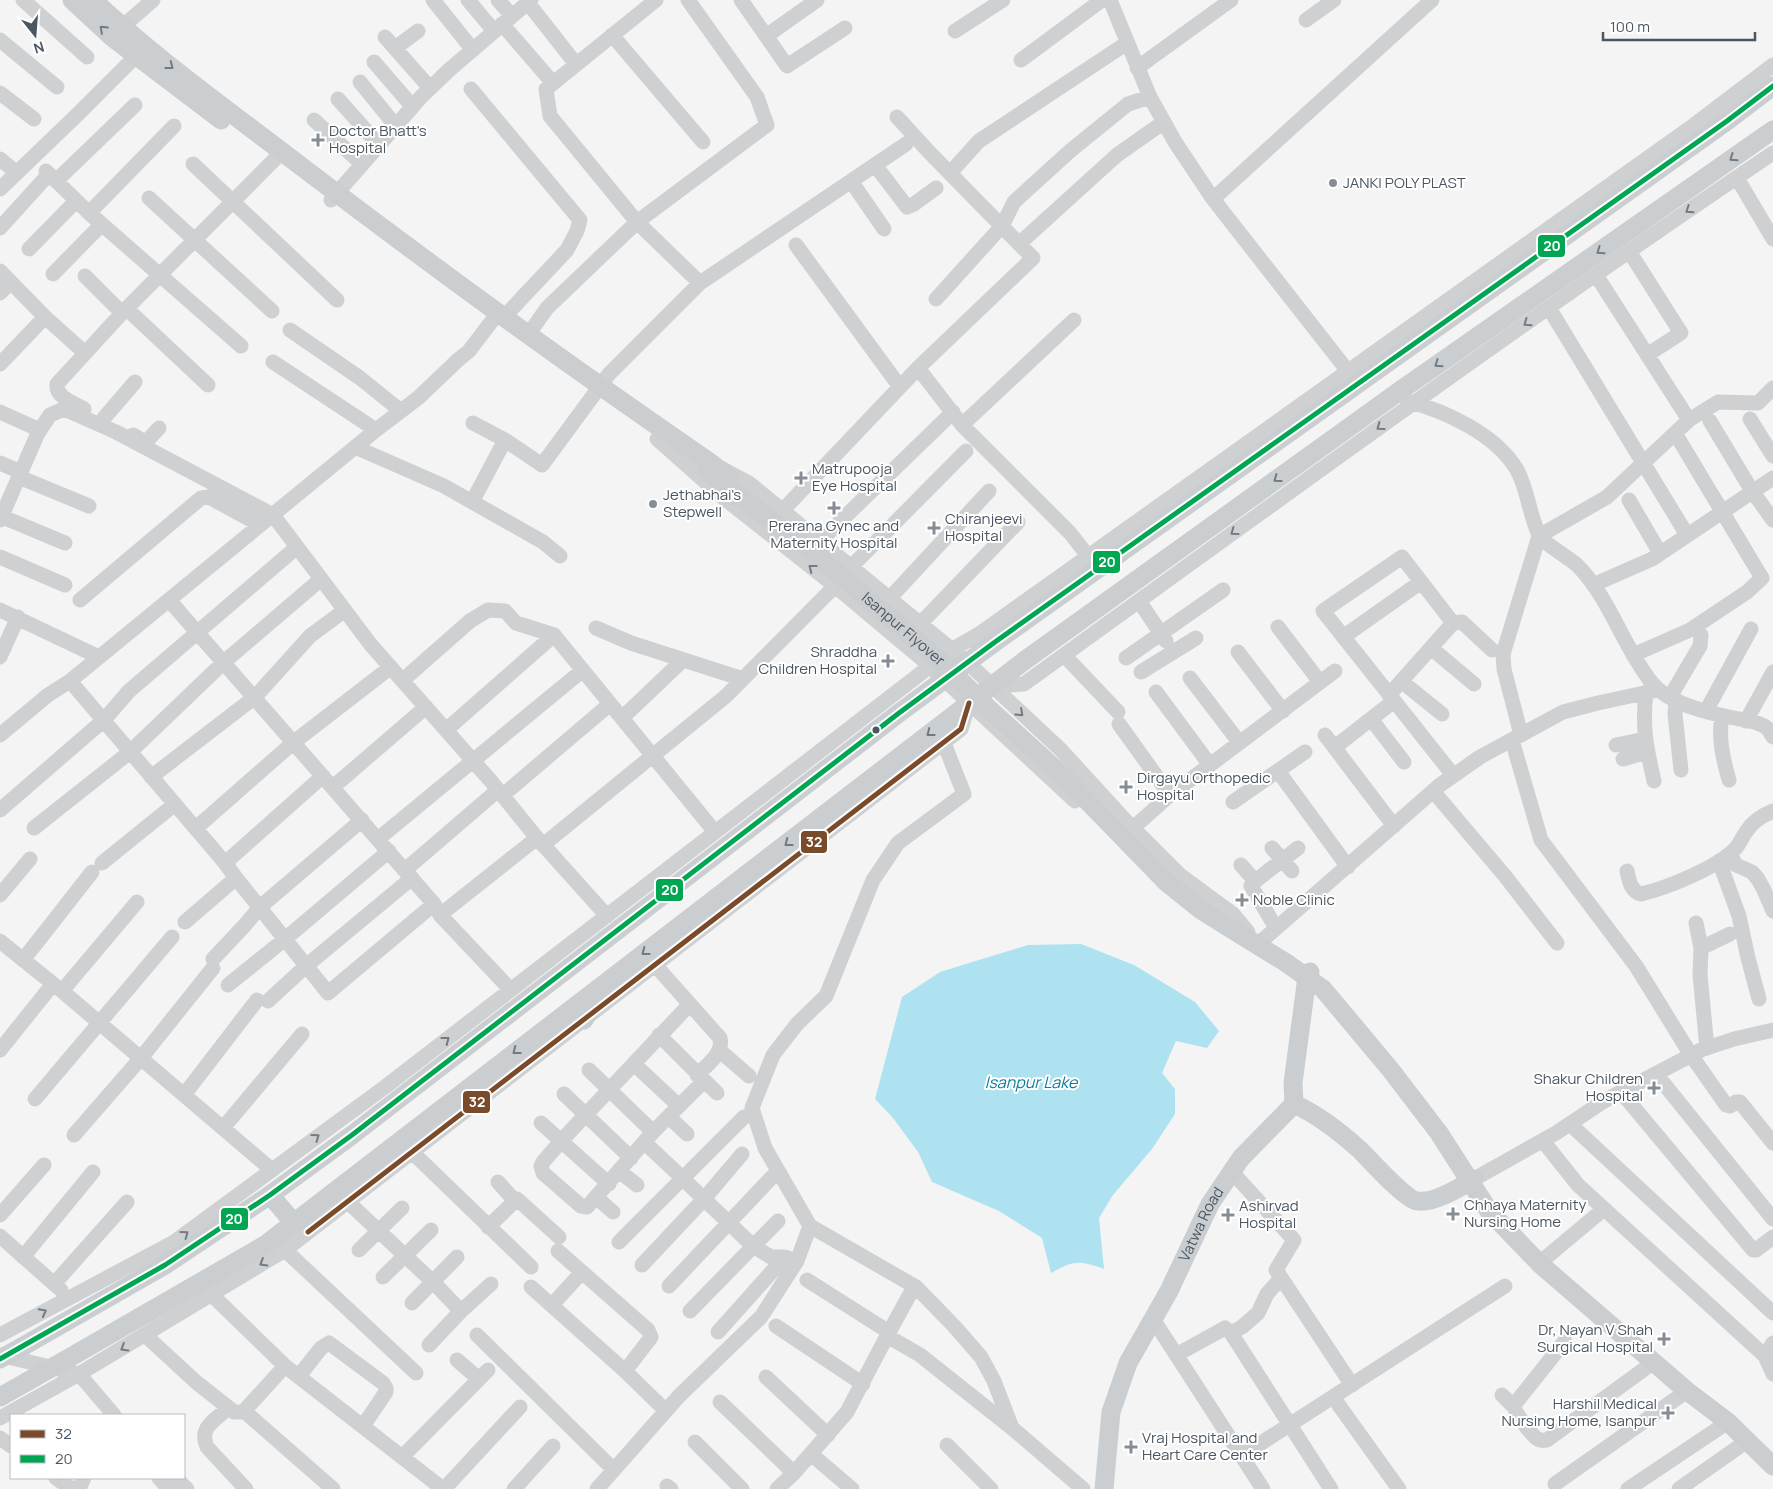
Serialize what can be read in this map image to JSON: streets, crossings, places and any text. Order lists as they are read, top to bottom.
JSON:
{
  "streets": {
    "main road": ["Isanpur Flyover", "Vatwa Road"]
  },
  "water": ["Isanpur Lake"],
  "places": {
    "health": [
      "Doctor Bhatt's Hospital",
      "Matrupooja Eye Hospital",
      "Prerana Gynec and Maternity Hospital",
      "Chiranjeevi Hospital",
      "Shraddha Children Hospital",
      "Dirgayu Orthopedic Hospital",
      "Noble Clinic",
      "Shakur Children Hospital",
      "Chhaya Maternity Nursing Home",
      "Ashirvad Hospital",
      "Dr, Nayan V Shah Surgical Hospital",
      "Harshil Medical Nursing Home, Isanpur",
      "Vraj Hospital and Heart Care Center"
    ],
    "other": ["JANKI POLY PLAST", "Jethabhai's Stepwell"]
  },
  "lines": ["transit line 20", "transit line 32"],
  "legend": ["32", "20"],
  "scale_bar": "100 m",
  "north": "bottom"
}
